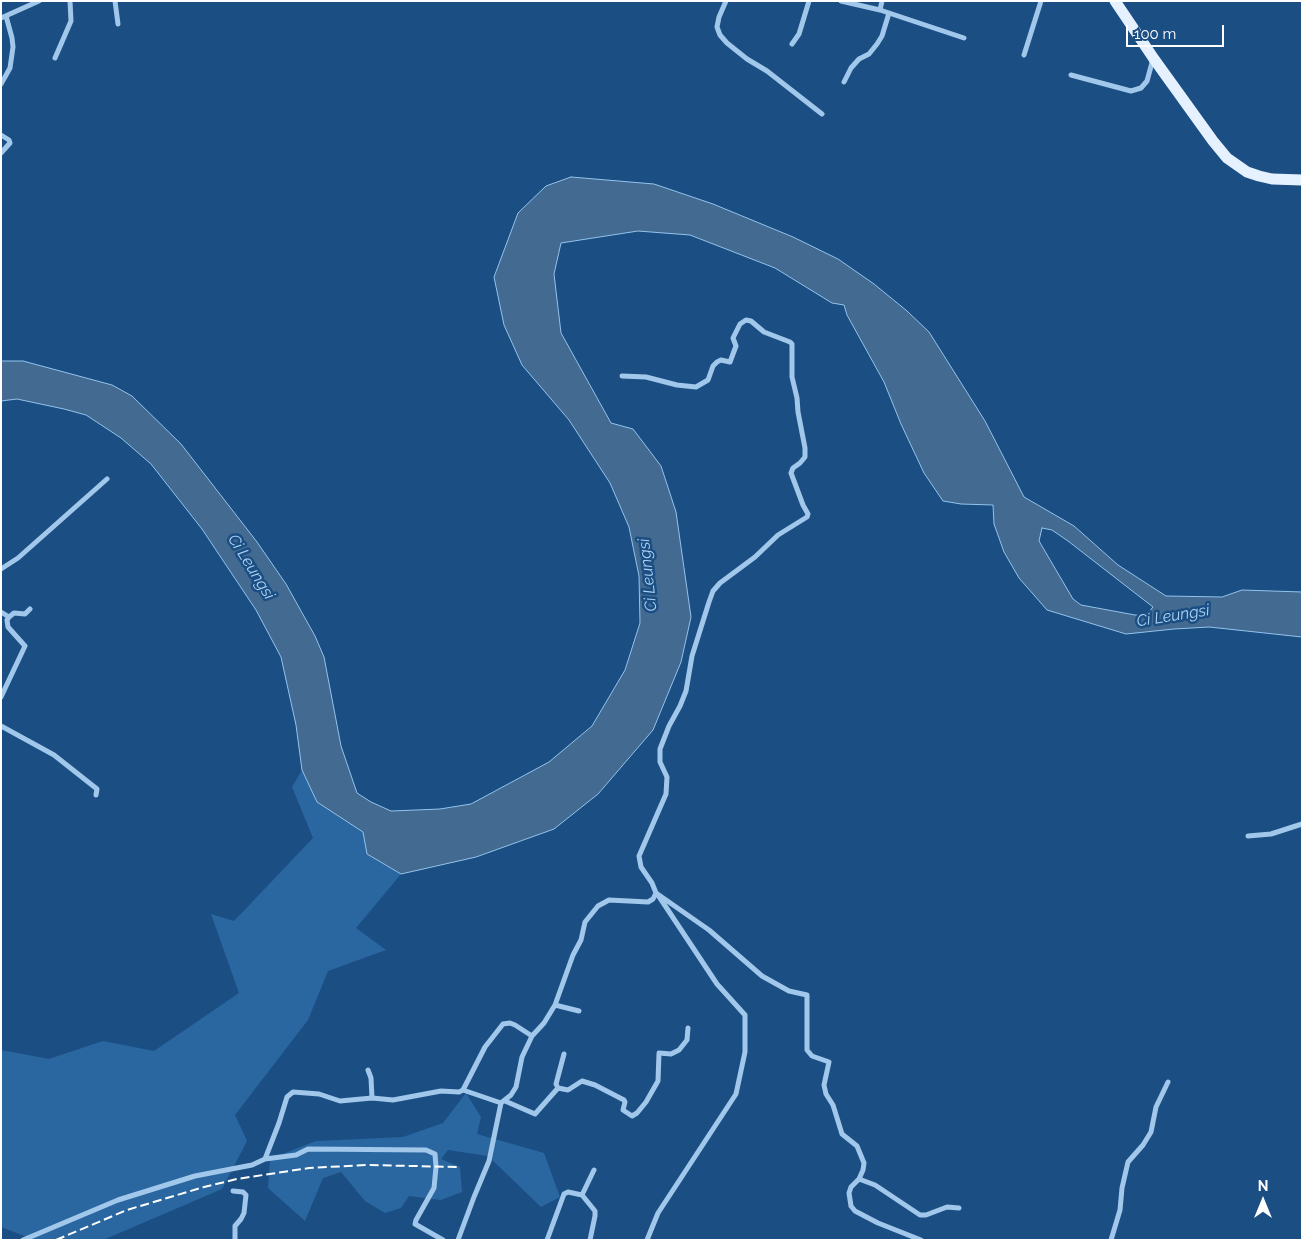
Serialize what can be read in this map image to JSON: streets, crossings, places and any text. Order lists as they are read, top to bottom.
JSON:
{
  "water": ["Ci Leungsi"],
  "scale_bar": "100 m",
  "north": "top"
}
